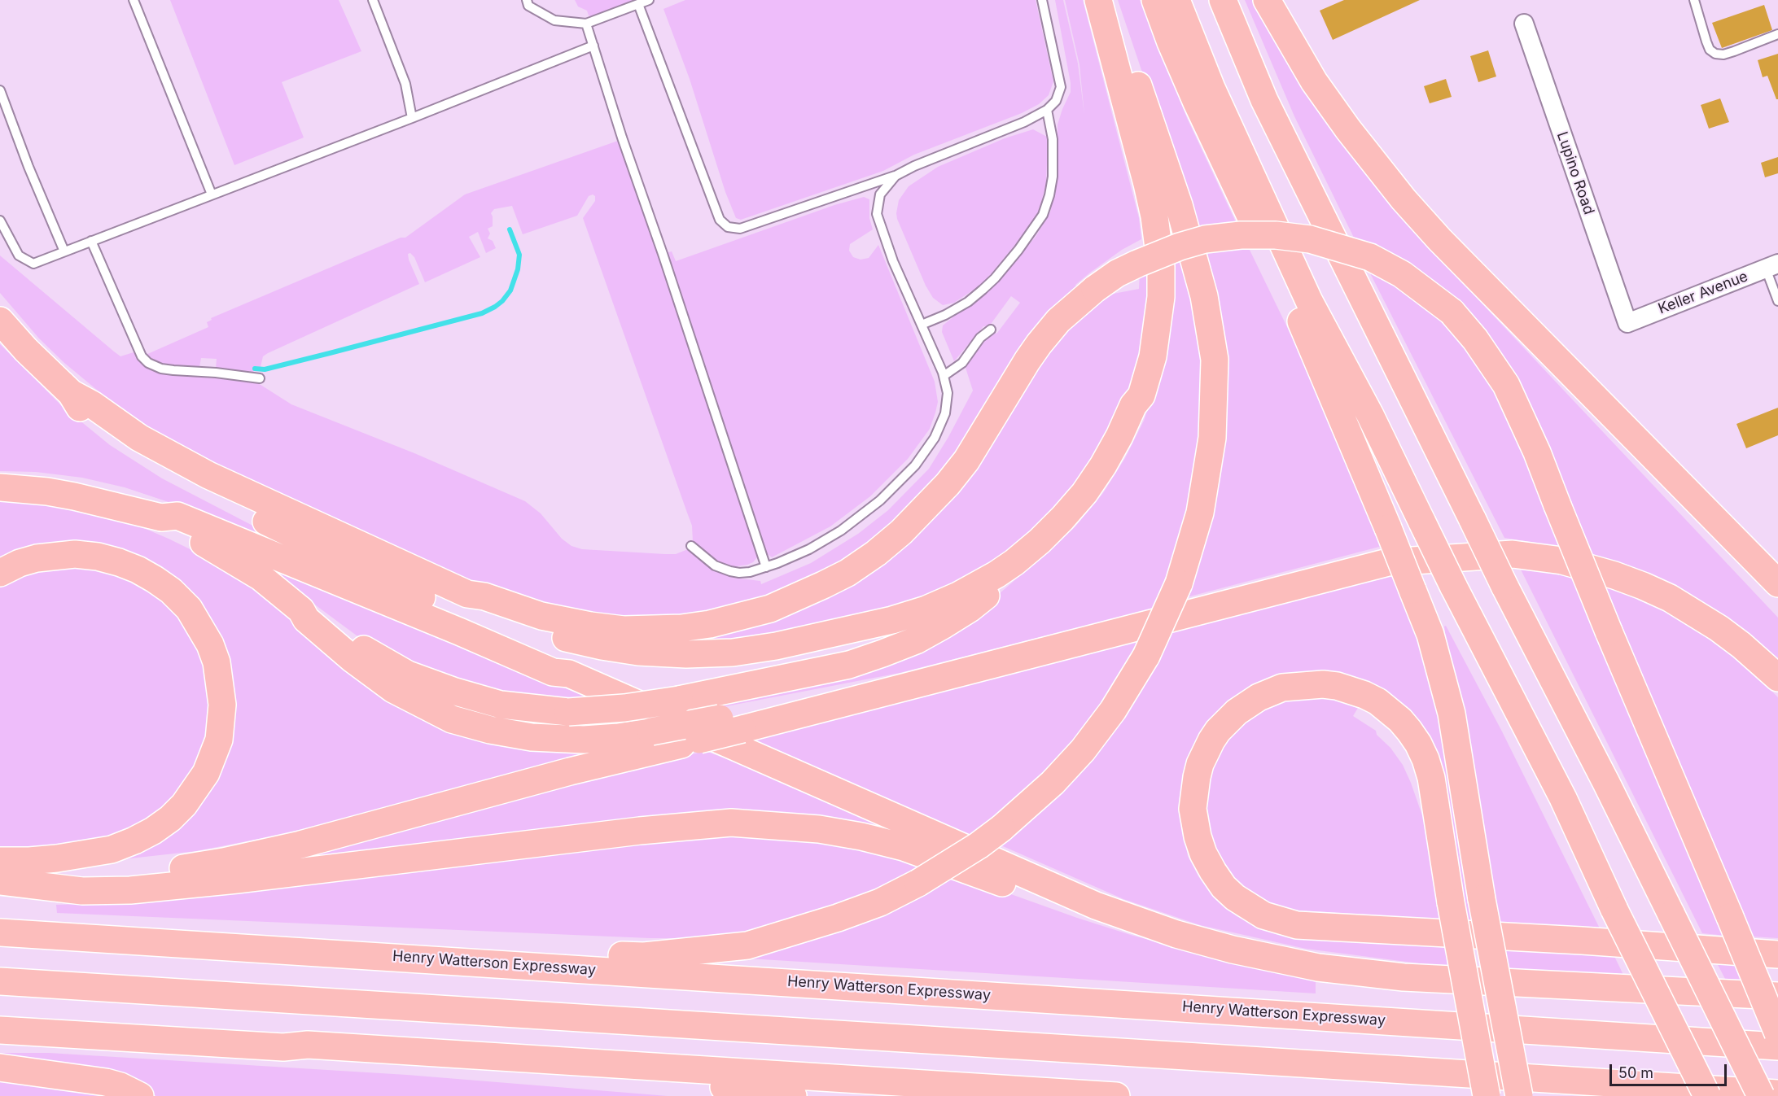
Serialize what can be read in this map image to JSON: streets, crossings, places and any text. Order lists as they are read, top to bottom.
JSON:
{
  "streets": {
    "highway": ["Henry Watterson Expressway"],
    "street": ["Lupino Road", "Keller Avenue"]
  },
  "crossings": [
    ["Lupino Road", "Keller Avenue"]
  ],
  "scale_bar": "50 m"
}
